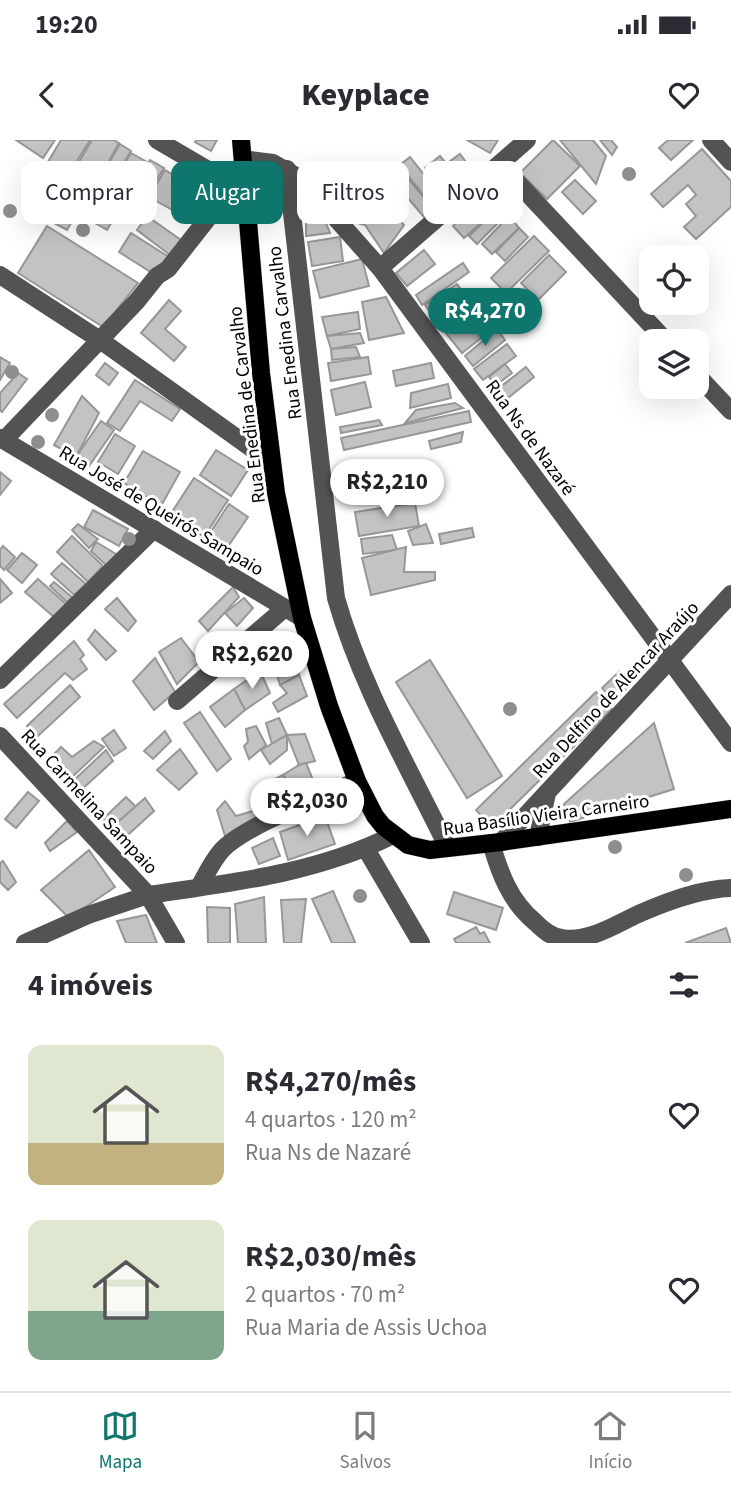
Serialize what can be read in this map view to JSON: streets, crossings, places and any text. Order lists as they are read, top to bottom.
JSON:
{
  "streets": {
    "main road": ["Rua Enedina de Carvalho", "Rua Basílio Vieira Carneiro"],
    "street": [
      "Rua Enedina Carvalho",
      "Rua Ns de Nazaré",
      "Rua José de Queirós Sampaio",
      "Rua Delfino de Alencar Araújo",
      "Rua Carmelina Sampaio"
    ]
  },
  "crossings": [
    ["Rua Enedina Carvalho", "Rua Ns de Nazaré"],
    ["Rua Enedina Carvalho", "Rua Basílio Vieira Carneiro"],
    ["Rua Enedina de Carvalho", "Rua José de Queirós Sampaio"],
    ["Rua Enedina de Carvalho", "Rua Basílio Vieira Carneiro"],
    ["Rua Ns de Nazaré", "Rua Delfino de Alencar Araújo"],
    ["Rua Delfino de Alencar Araújo", "Rua Basílio Vieira Carneiro"]
  ],
  "page": {
    "status": "19:20",
    "header": "Keyplace",
    "chip": [
      "Comprar",
      "Alugar",
      "Filtros",
      "Novo"
    ],
    "price": [
      "R$4,270",
      "R$2,210",
      "R$2,620",
      "R$2,030"
    ],
    "heading": "4 imóveis",
    "list": [
      {
        "name": "R$4,270/mês",
        "note": "4 quartos · 120 m² · Rua Ns de Nazaré"
      },
      {
        "name": "R$2,030/mês",
        "note": "2 quartos · 70 m² · Rua Maria de Assis Uchoa"
      }
    ],
    "tabs": ["Mapa", "Salvos", "Início"]
  }
}
